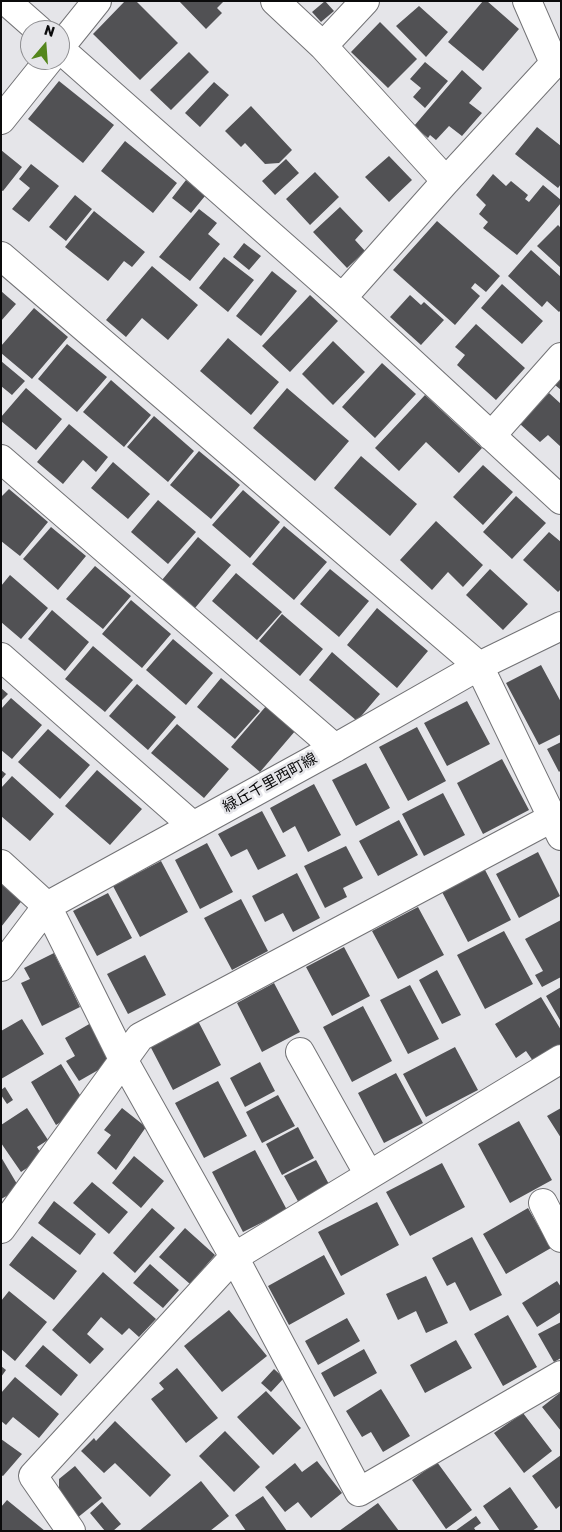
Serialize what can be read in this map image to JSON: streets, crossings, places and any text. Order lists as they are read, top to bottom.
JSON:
{
  "streets": {
    "street": ["緑丘千里西町線"]
  },
  "north": "top"
}
